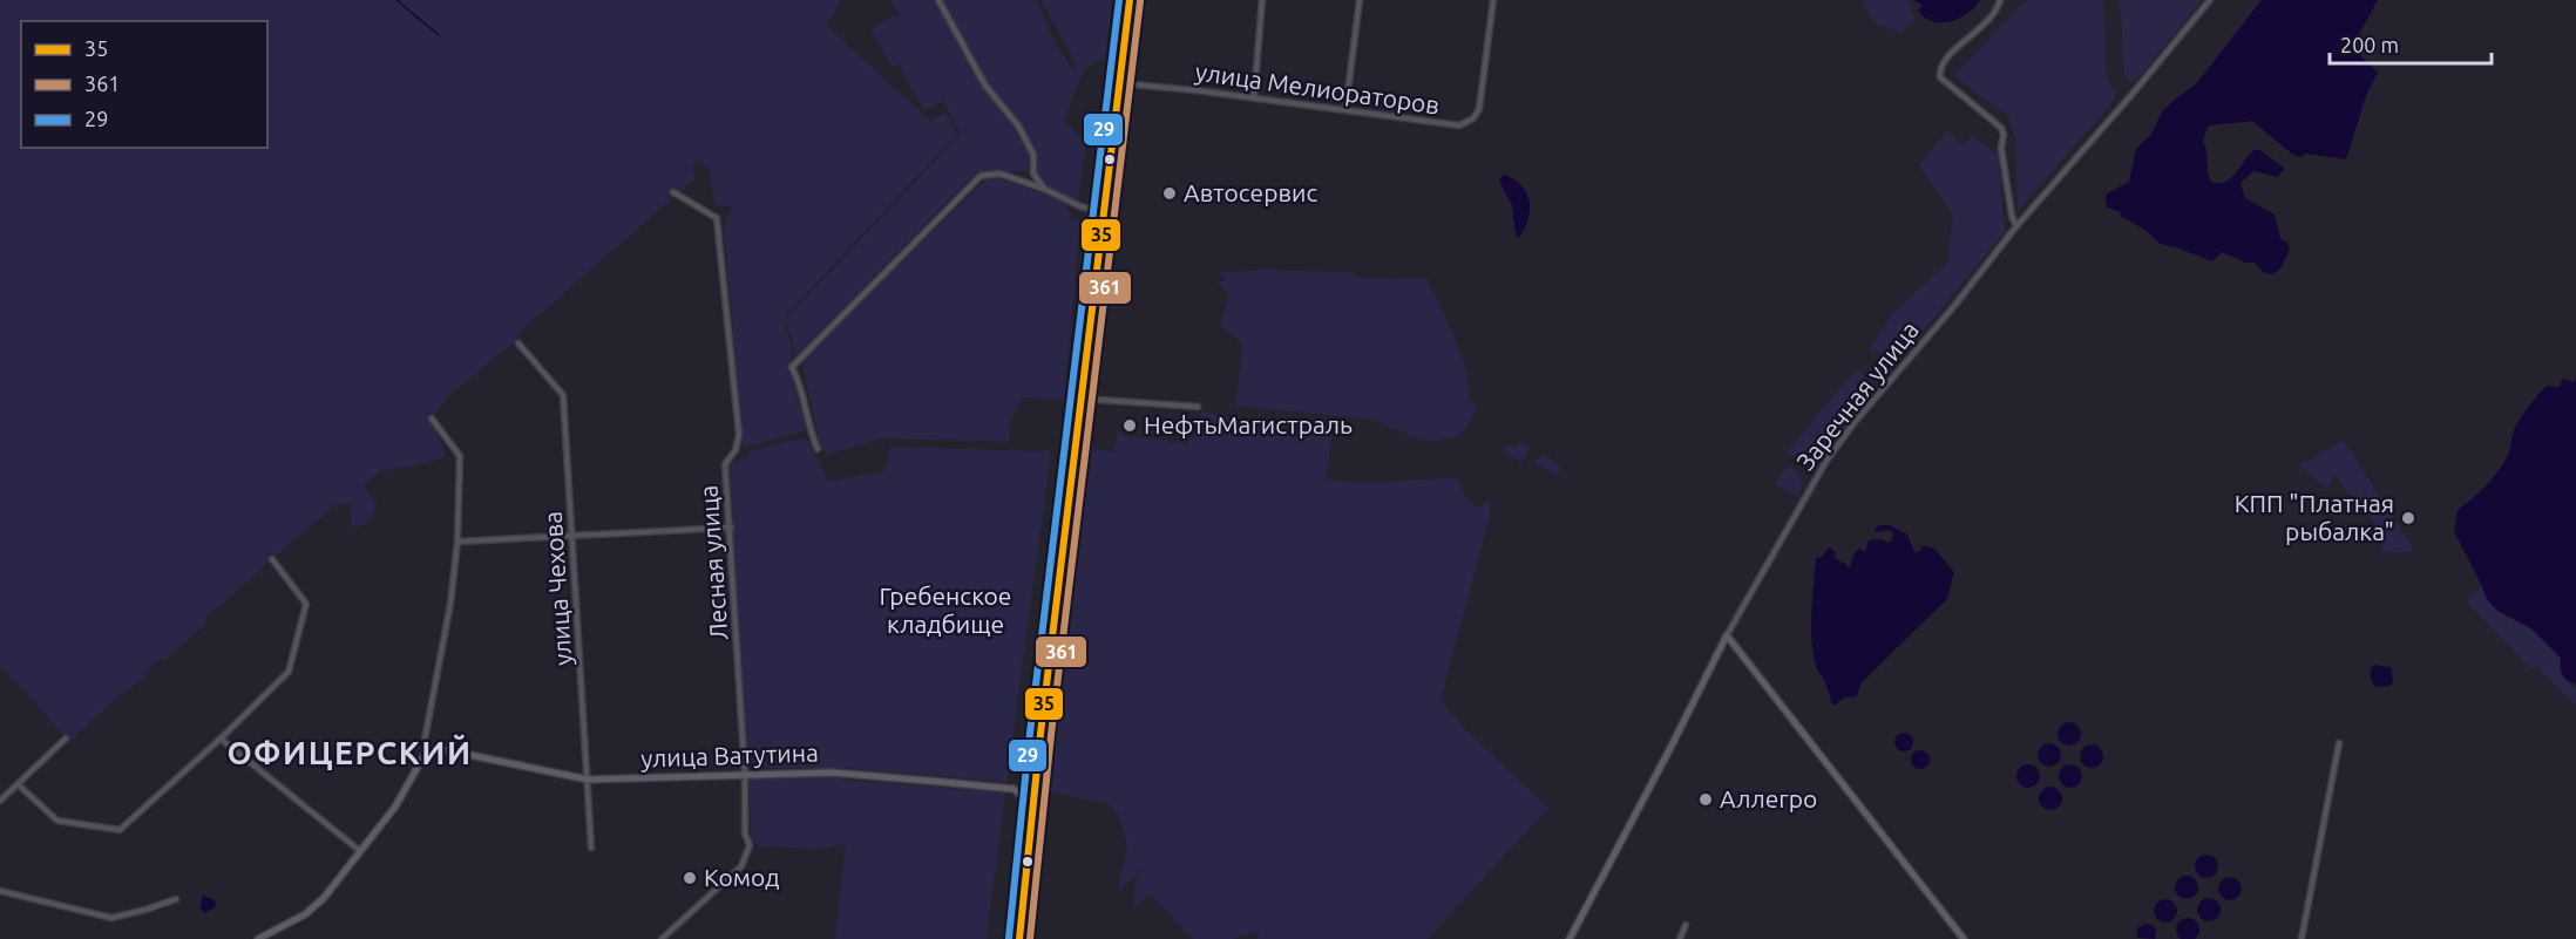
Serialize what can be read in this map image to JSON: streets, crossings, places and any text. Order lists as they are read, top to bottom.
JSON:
{
  "streets": {
    "street": [
      "улица Мелиораторов",
      "Заречная улица",
      "Лесная улица",
      "улица Чехова",
      "улица Ватутина"
    ]
  },
  "crossings": [
    ["Лесная улица", "улица Ватутина"],
    ["улица Чехова", "улица Ватутина"]
  ],
  "districts": ["ОФИЦЕРСКИЙ"],
  "parks": ["Гребенское кладбище"],
  "places": [
    "Автосервис",
    "НефтьМагистраль",
    "КПП \"Платная рыбалка\"",
    "Аллегро",
    "Комод"
  ],
  "lines": ["transit line 35", "transit line 29", "transit line 361"],
  "legend": ["35", "361", "29"],
  "scale_bar": "200 m"
}
